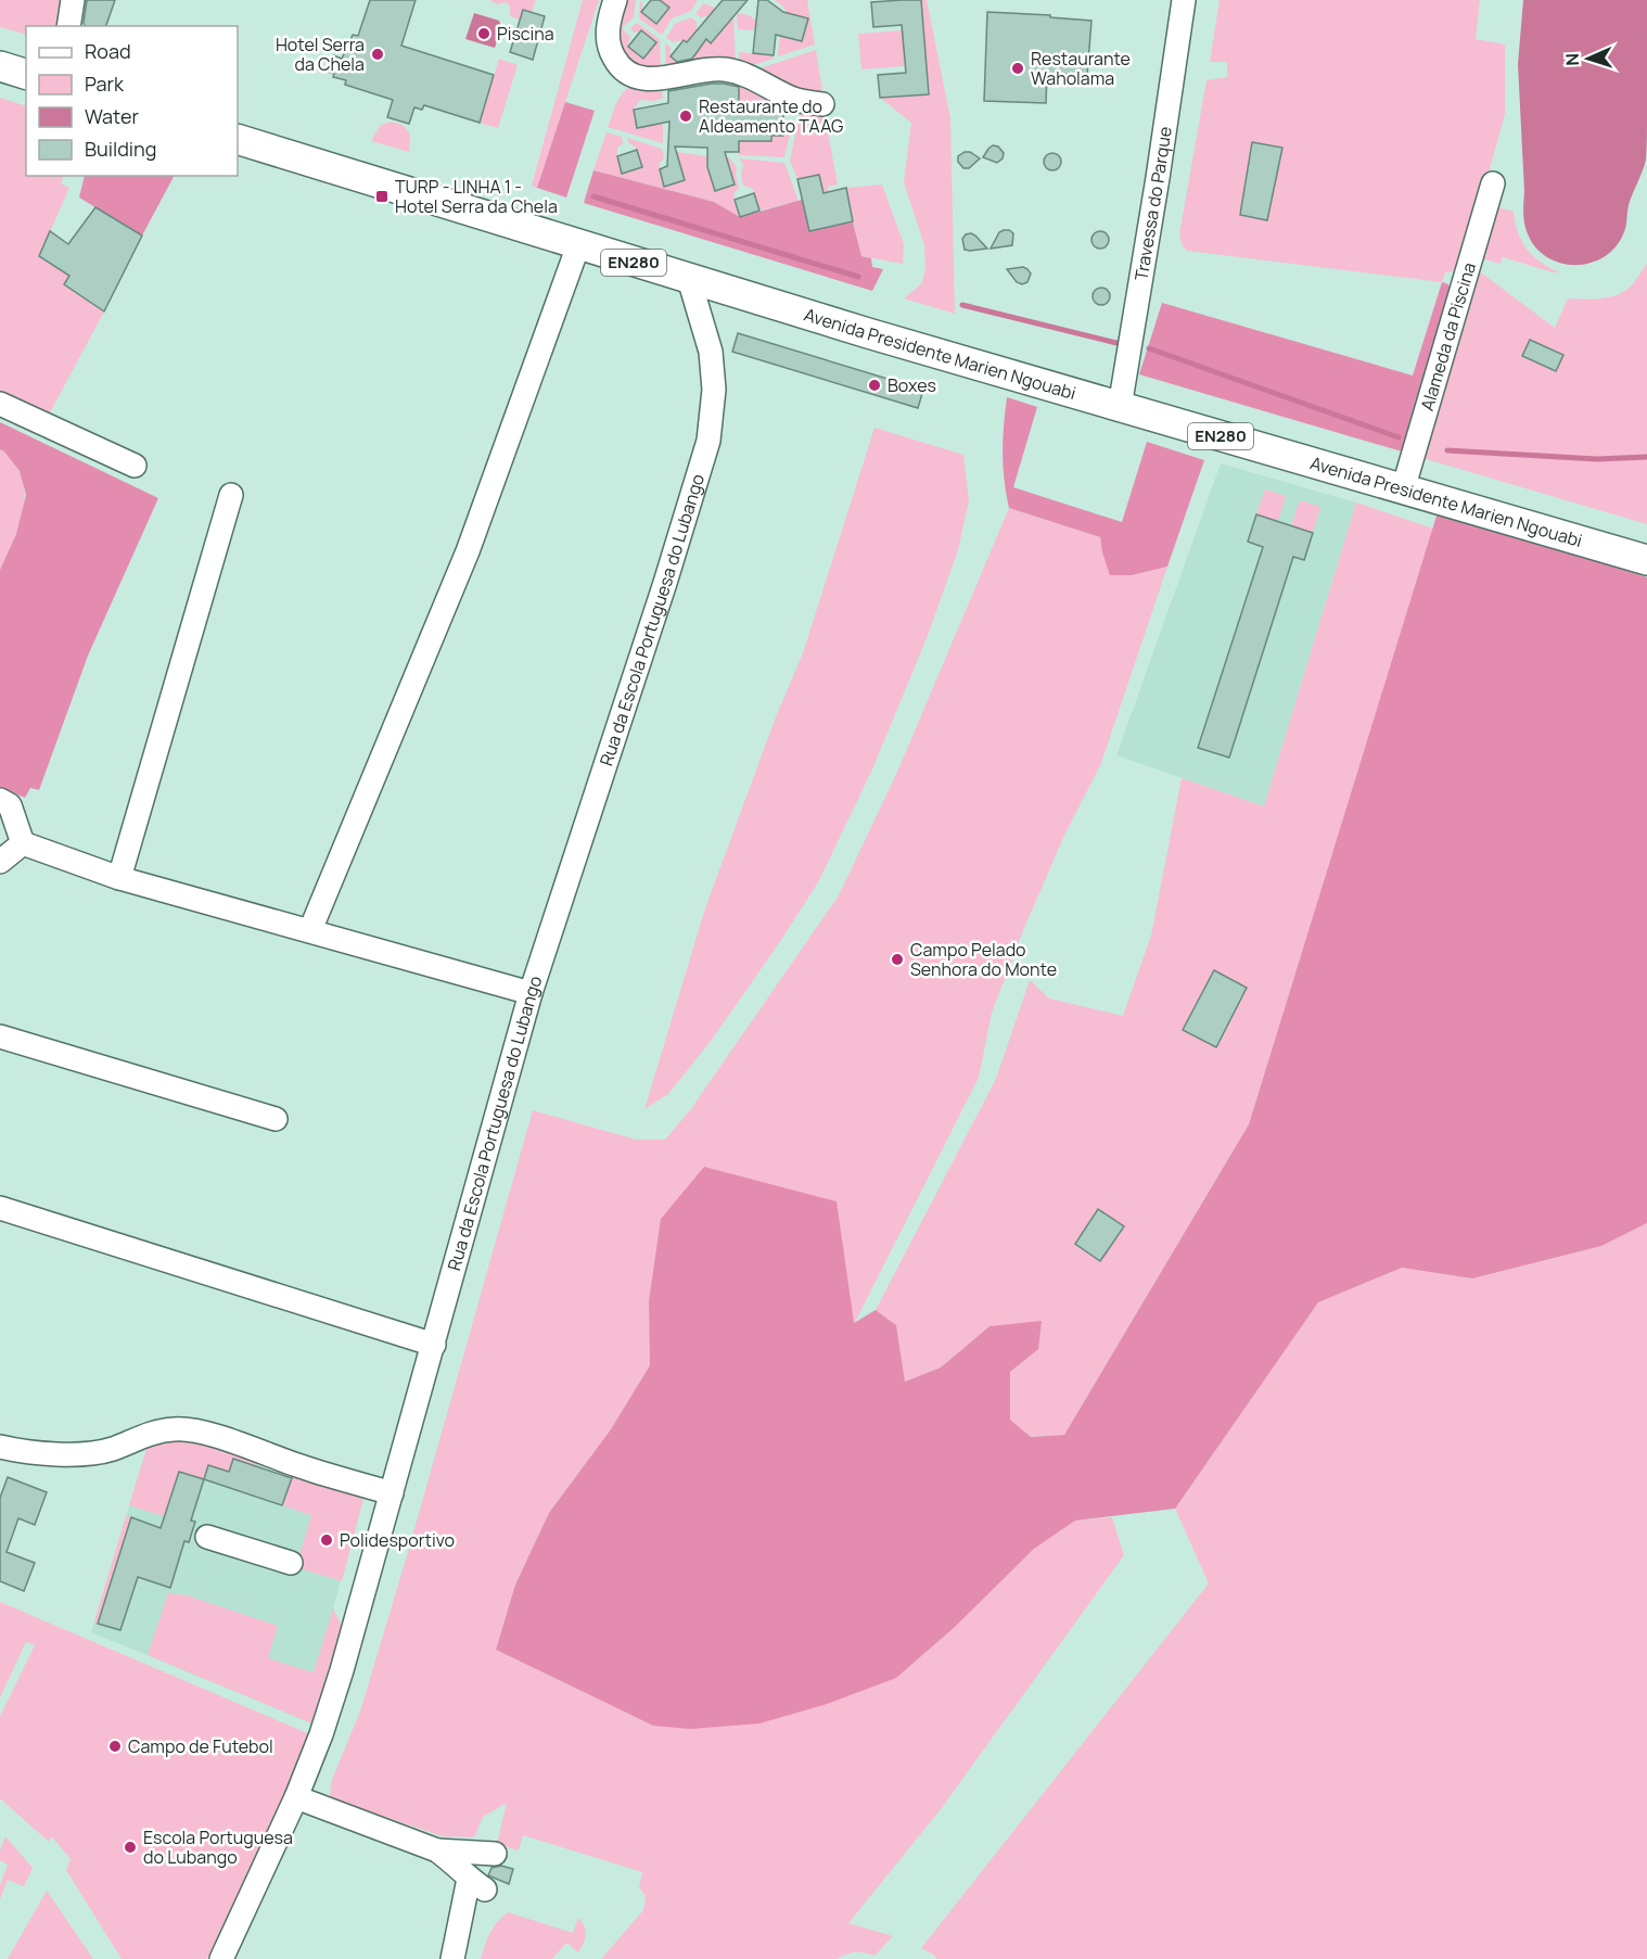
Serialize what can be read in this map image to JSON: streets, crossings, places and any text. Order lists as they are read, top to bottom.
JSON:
{
  "streets": {
    "main road": ["EN280", "Avenida Presidente Marien Ngouabi"],
    "street": ["Travessa do Parque", "Alameda da Piscina", "Rua da Escola Portuguesa do Lubango"]
  },
  "crossings": [
    ["Travessa do Parque", "Avenida Presidente Marien Ngouabi"],
    ["Alameda da Piscina", "Avenida Presidente Marien Ngouabi"],
    ["Avenida Presidente Marien Ngouabi", "Rua da Escola Portuguesa do Lubango"]
  ],
  "places": {
    "other": [
      "Piscina",
      "Hotel Serra da Chela",
      "Restaurante Waholama",
      "Restaurante do Aldeamento TAAG",
      "Boxes",
      "Campo Pelado Senhora do Monte",
      "Polidesportivo",
      "Campo de Futebol",
      "Escola Portuguesa do Lubango"
    ],
    "transit": ["TURP - LINHA 1 - Hotel Serra da Chela"]
  },
  "legend": [
    "Road",
    "Park",
    "Water",
    "Building"
  ],
  "north": "left"
}
